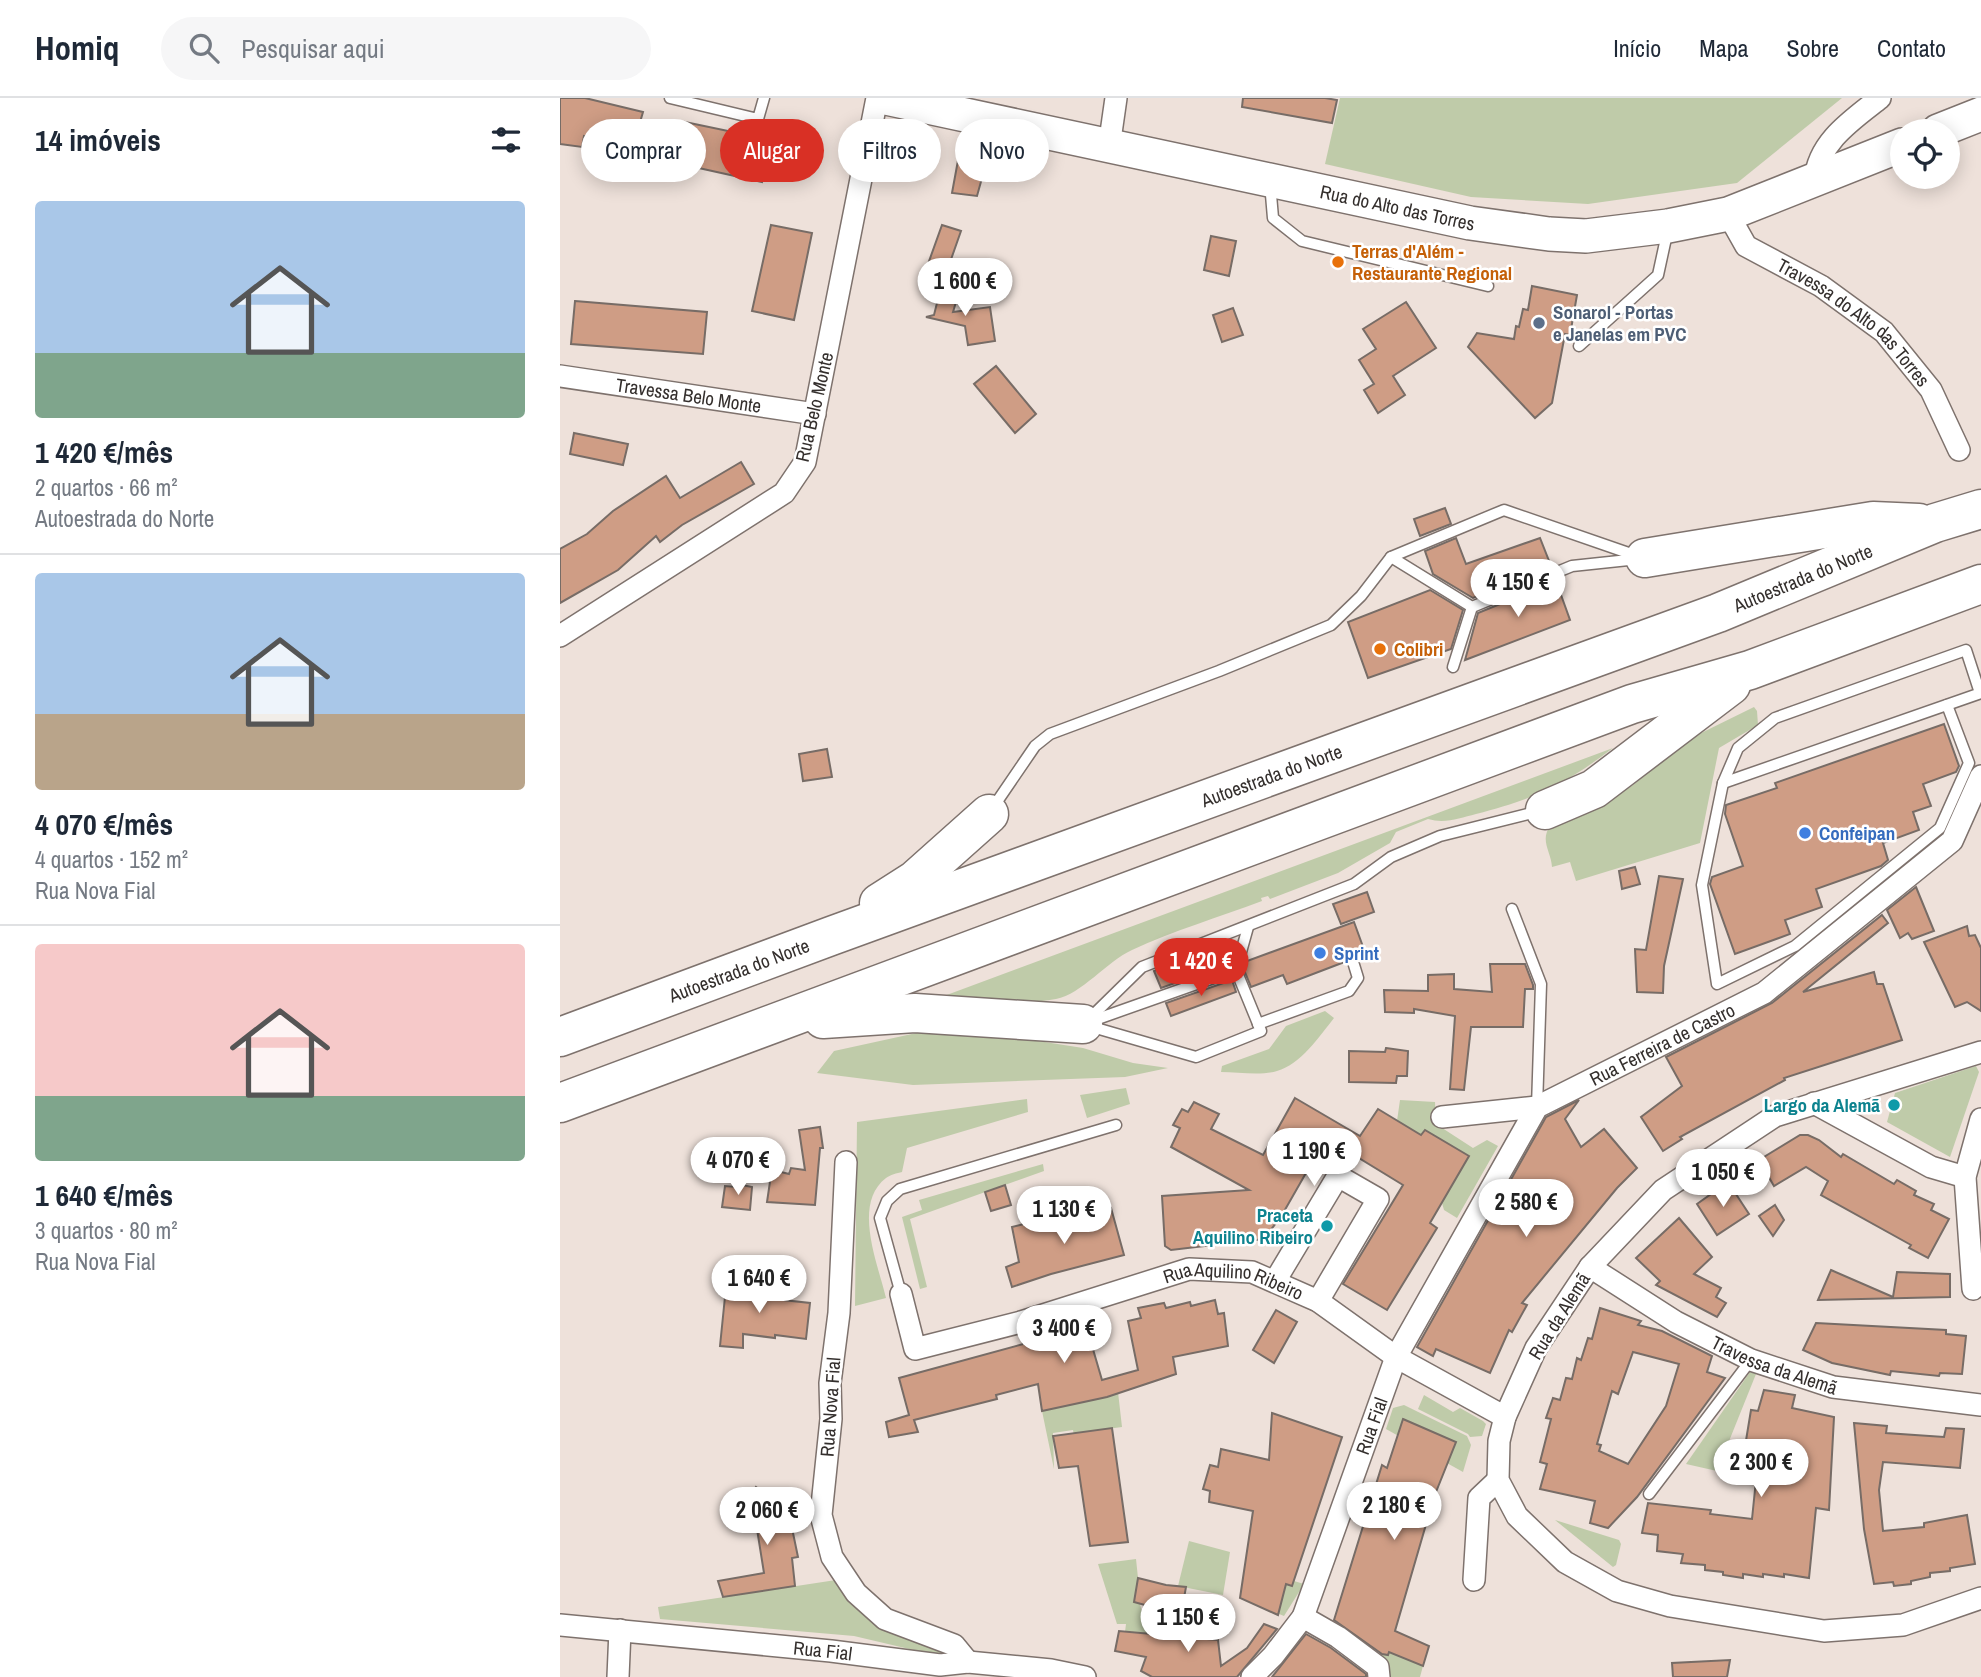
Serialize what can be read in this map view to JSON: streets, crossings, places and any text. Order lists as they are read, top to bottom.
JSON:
{
  "streets": {
    "highway": ["Autoestrada do Norte"],
    "main road": ["Rua do Alto das Torres"],
    "street": [
      "Travessa do Alto das Torres",
      "Travessa Belo Monte",
      "Rua Belo Monte",
      "Rua Ferreira de Castro",
      "Rua Aquilino Ribeiro",
      "Rua da Alemã",
      "Travessa da Alemã",
      "Rua Nova Fial",
      "Rua Fial"
    ]
  },
  "crossings": [
    ["Rua do Alto das Torres", "Travessa do Alto das Torres"],
    ["Travessa Belo Monte", "Rua Belo Monte"],
    ["Rua Aquilino Ribeiro", "Rua da Alemã"],
    ["Rua Aquilino Ribeiro", "Rua Fial"],
    ["Rua da Alemã", "Travessa da Alemã"],
    ["Rua Nova Fial", "Rua Fial"]
  ],
  "places": [
    "Terras d'Além - Restaurante Regional",
    "Sonarol - Portas e Janelas em PVC",
    "Colibri",
    "Confeipan",
    "Sprint",
    "Largo da Alemã",
    "Praceta Aquilino Ribeiro"
  ],
  "page": {
    "header": "Homiq",
    "search": "Pesquisar aqui",
    "nav": [
      "Início",
      "Mapa",
      "Sobre",
      "Contato"
    ],
    "heading": "14 imóveis",
    "chip": [
      "Comprar",
      "Alugar",
      "Filtros",
      "Novo"
    ],
    "list": [
      {
        "name": "1 420 €/mês",
        "note": "2 quartos · 66 m² · Autoestrada do Norte"
      },
      {
        "name": "4 070 €/mês",
        "note": "4 quartos · 152 m² · Rua Nova Fial"
      },
      {
        "name": "1 640 €/mês",
        "note": "3 quartos · 80 m² · Rua Nova Fial"
      }
    ],
    "price": [
      "1 600 €",
      "4 150 €",
      "1 420 €",
      "1 190 €",
      "4 070 €",
      "1 050 €",
      "2 580 €",
      "1 130 €",
      "1 640 €",
      "3 400 €",
      "2 300 €",
      "2 180 €",
      "2 060 €",
      "1 150 €"
    ]
  }
}
